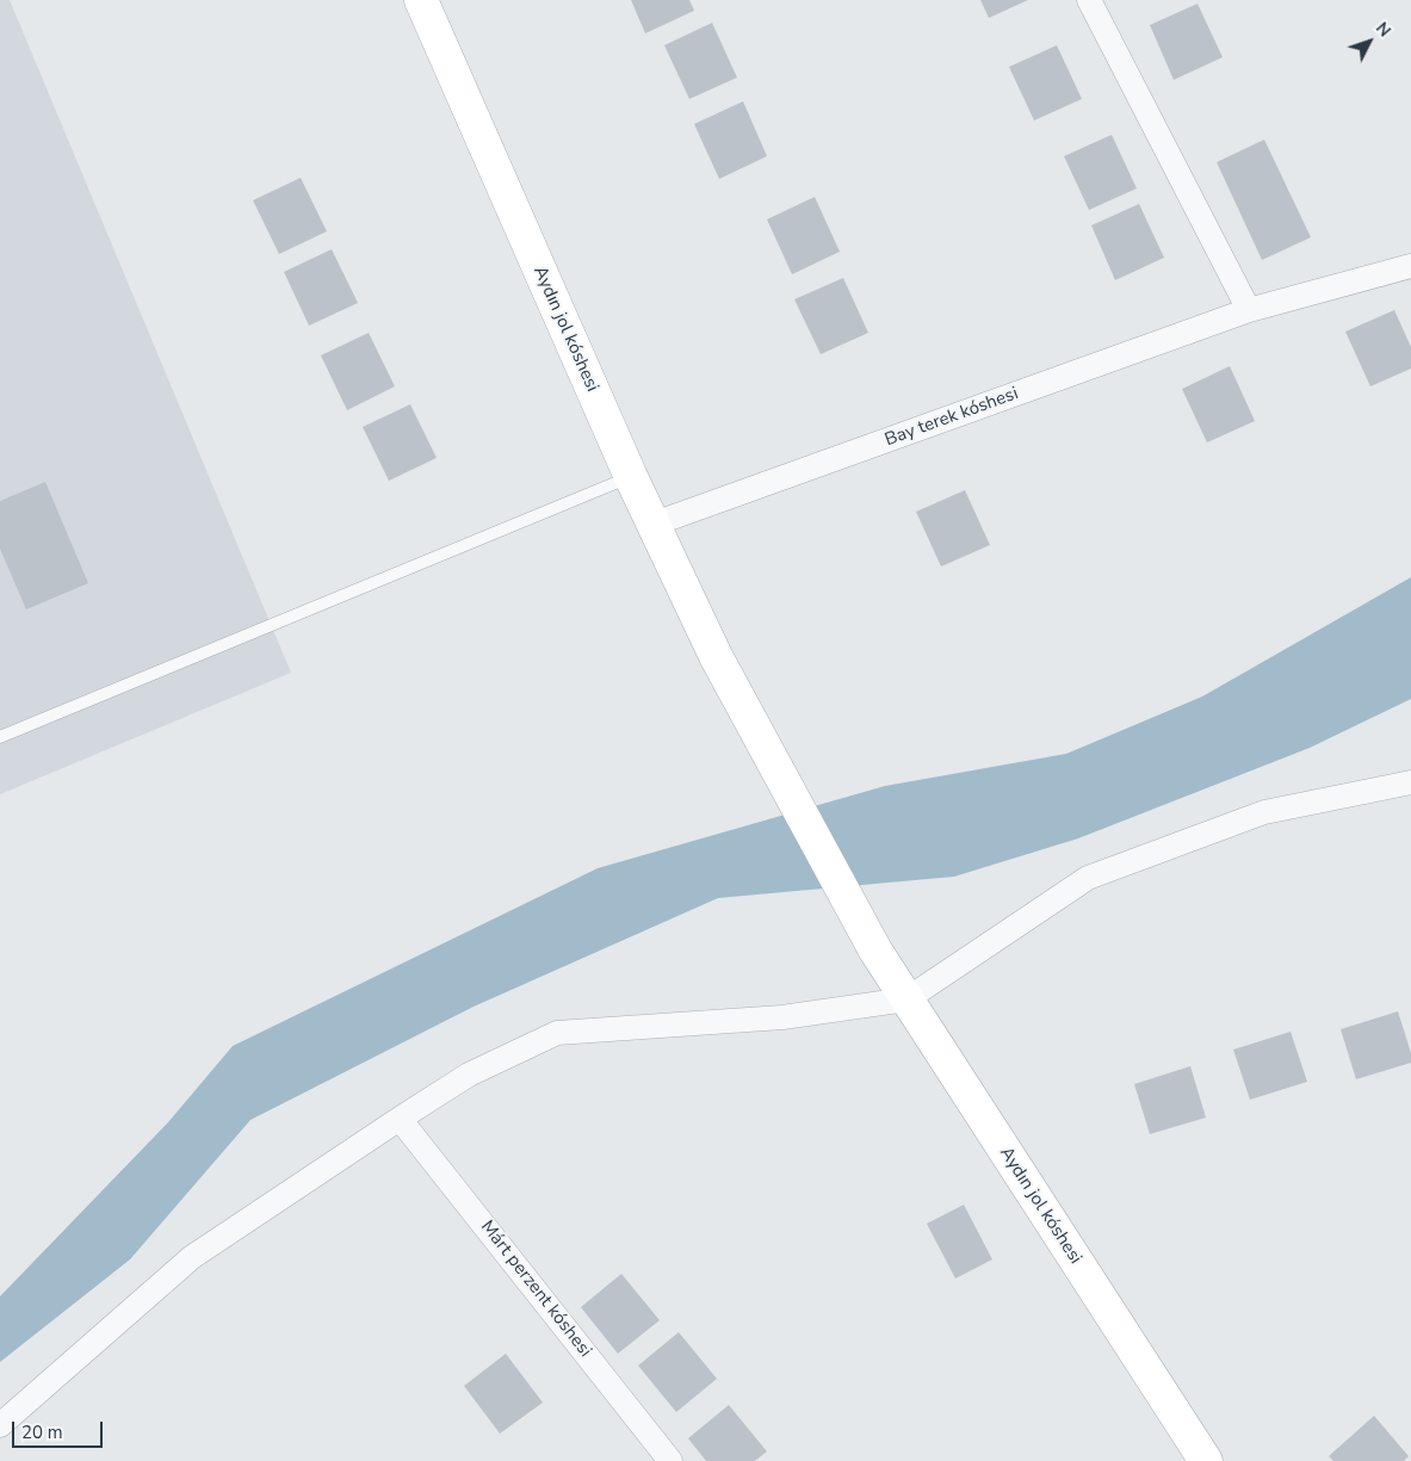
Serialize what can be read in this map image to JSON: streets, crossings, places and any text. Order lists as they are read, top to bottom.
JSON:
{
  "streets": {
    "street": ["Aydın jol kóshesi", "Bay terek kóshesi", "Márt perzent kóshesi"]
  },
  "crossings": [
    ["Aydın jol kóshesi", "Bay terek kóshesi"]
  ],
  "scale_bar": "20 m",
  "north": "top right"
}
